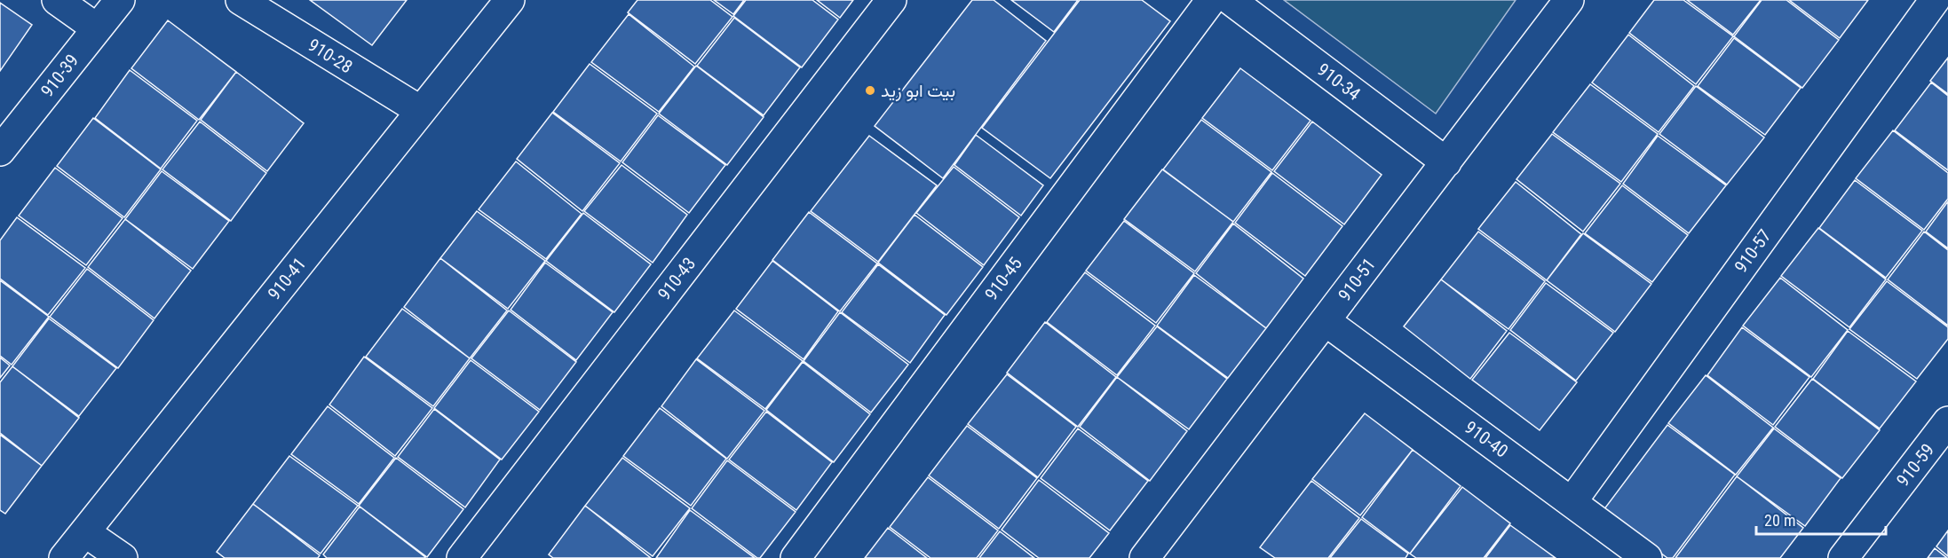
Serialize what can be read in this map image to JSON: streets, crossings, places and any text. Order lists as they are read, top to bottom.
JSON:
{
  "streets": {
    "street": [
      "910-28",
      "910-39",
      "910-34",
      "910-57",
      "910-41",
      "910-43",
      "910-45",
      "910-51",
      "910-40",
      "910-59"
    ]
  },
  "crossings": [
    ["910-28", "910-41"],
    ["910-34", "910-51"],
    ["910-57", "910-40"],
    ["910-51", "910-40"]
  ],
  "places": ["بيت ابو زيد"],
  "scale_bar": "20 m"
}
